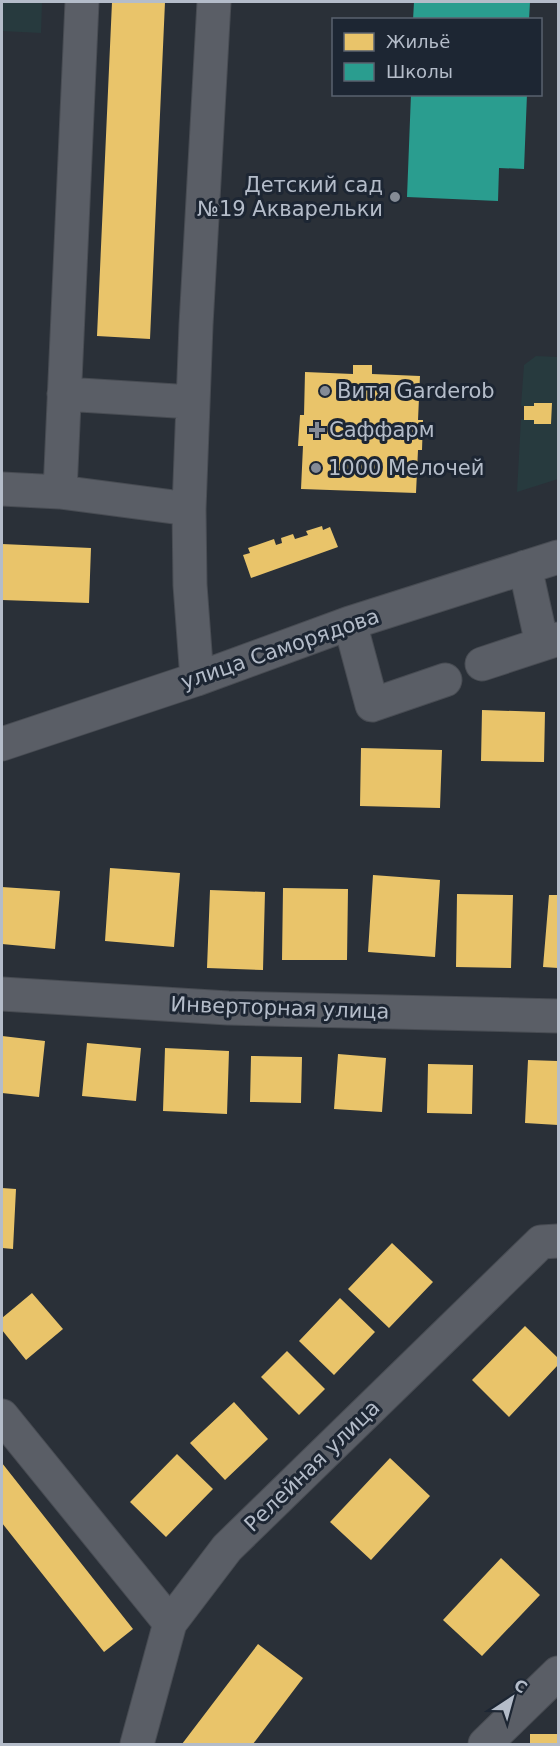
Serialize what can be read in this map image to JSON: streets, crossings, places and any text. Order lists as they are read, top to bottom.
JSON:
{
  "streets": {
    "street": ["улица Саморядова", "Инверторная улица", "Релейная улица"]
  },
  "places": {
    "other": ["Детский сад №19 Акварельки", "Витя Garderob", "1000 Мелочей"],
    "health": ["Саффарм"]
  },
  "legend": ["Жильё", "Школы"],
  "north": "top right"
}
